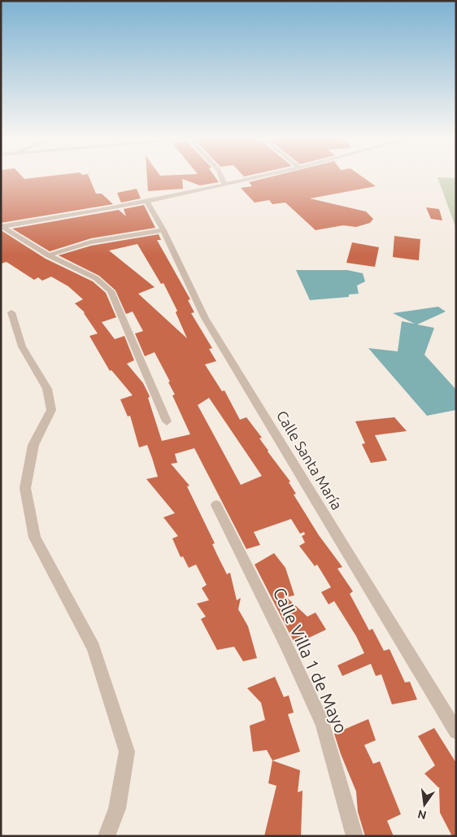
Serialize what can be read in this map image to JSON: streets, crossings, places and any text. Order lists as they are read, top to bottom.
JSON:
{
  "streets": {
    "street": ["Calle Santa María", "Calle Villa 1 de Mayo"]
  },
  "north": "bottom"
}
